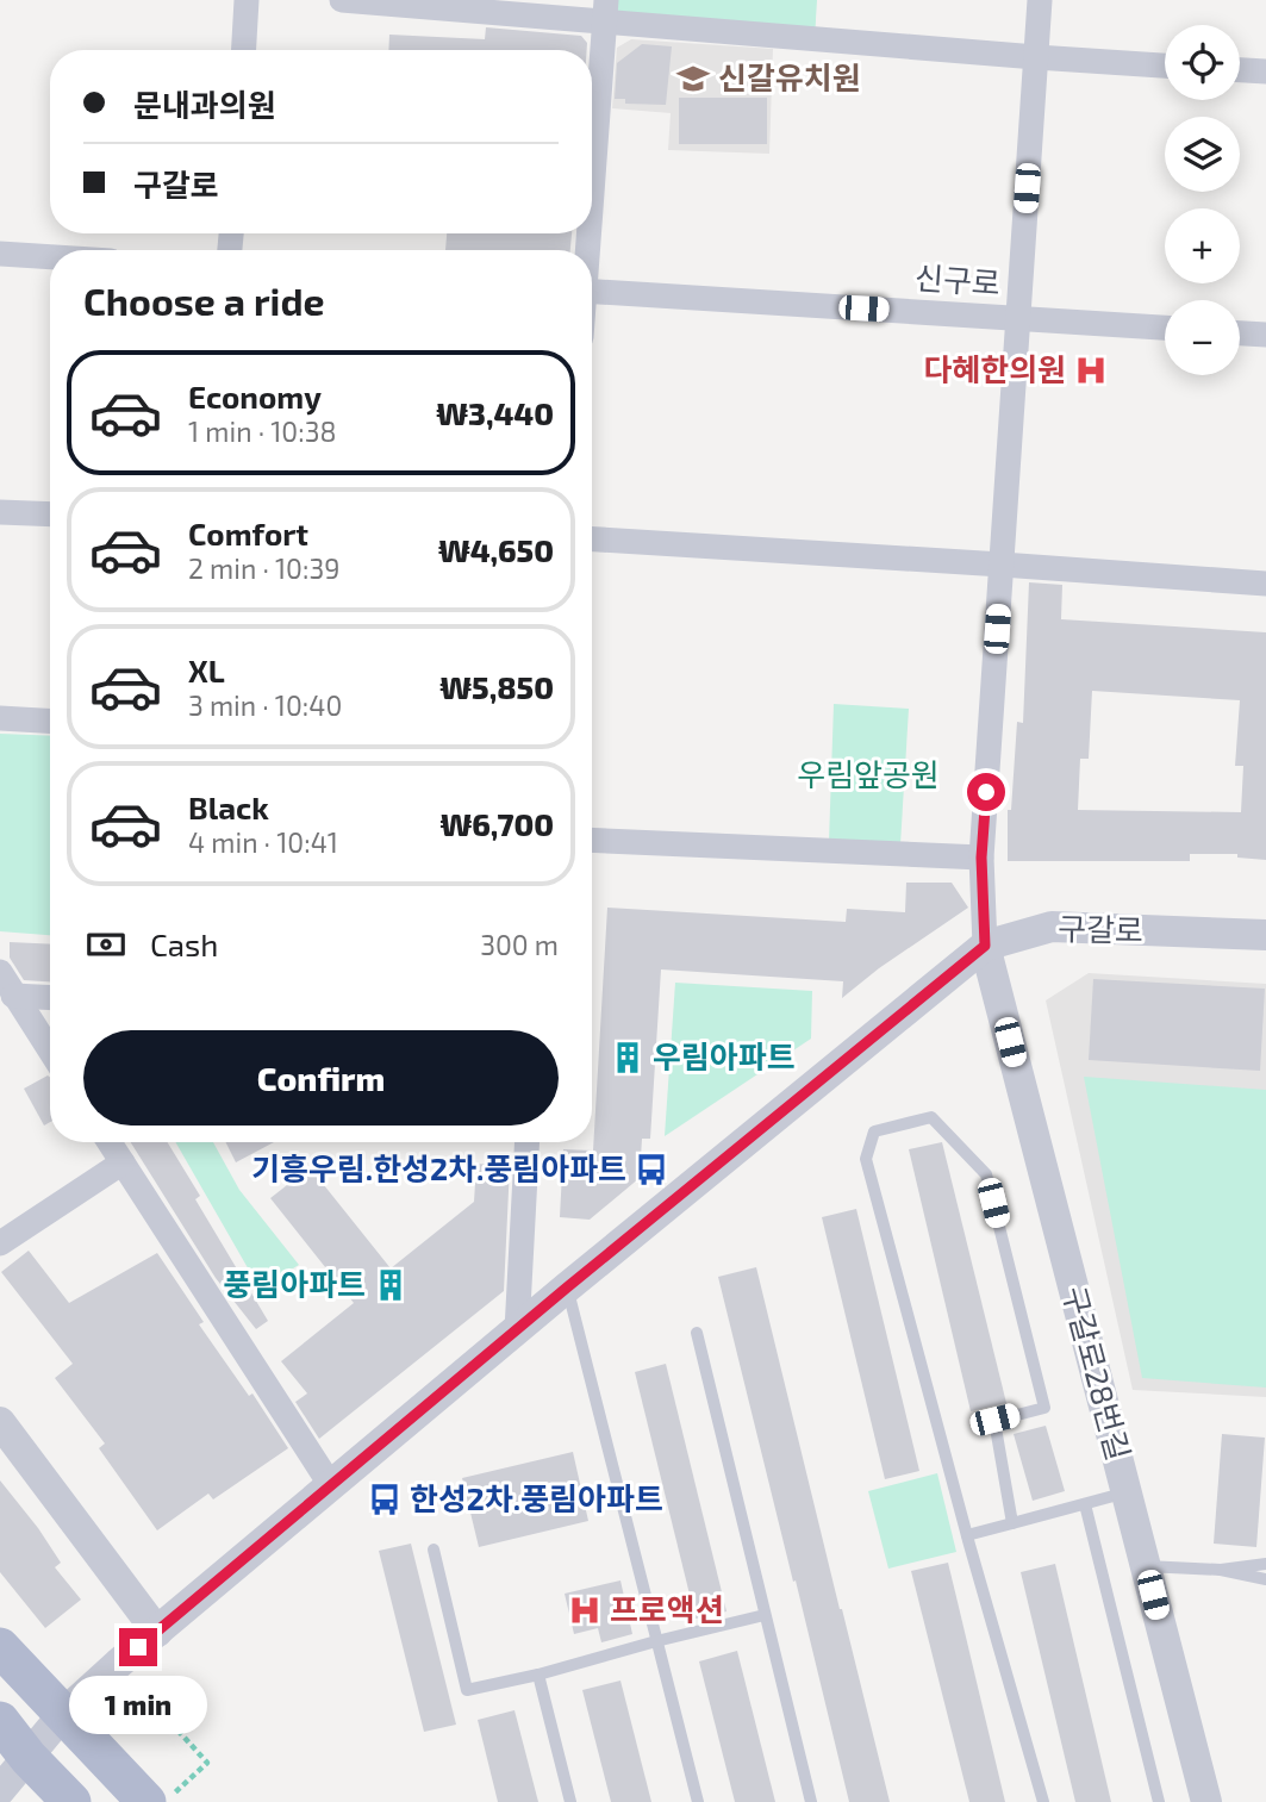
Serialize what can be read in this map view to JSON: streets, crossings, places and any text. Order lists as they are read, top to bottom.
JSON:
{
  "streets": {
    "street": ["신구로", "구갈로", "구갈로28번길"]
  },
  "crossings": [
    ["구갈로", "구갈로28번길"]
  ],
  "parks": ["우림앞공원"],
  "places": {
    "school or university": ["신갈유치원"],
    "hospital": ["다혜한의원", "프로액션"],
    "building": ["우림아파트", "풍림아파트"],
    "bus stop": ["기흥우림.한성2차.풍림아파트", "한성2차.풍림아파트"]
  },
  "page": {
    "map_buttons": ["+", "−"],
    "banner": ["문내과의원", "구갈로"],
    "heading": "Choose a ride",
    "list": [
      {
        "name": "Economy",
        "note": "1 min · 10:38",
        "value": "₩3,440"
      },
      {
        "name": "Comfort",
        "note": "2 min · 10:39",
        "value": "₩4,650"
      },
      {
        "name": "XL",
        "note": "3 min · 10:40",
        "value": "₩5,850"
      },
      {
        "name": "Black",
        "note": "4 min · 10:41",
        "value": "₩6,700"
      }
    ],
    "pay": ["Cash", "300 m"],
    "buttons": "Confirm",
    "bubble": "1 min"
  }
}
